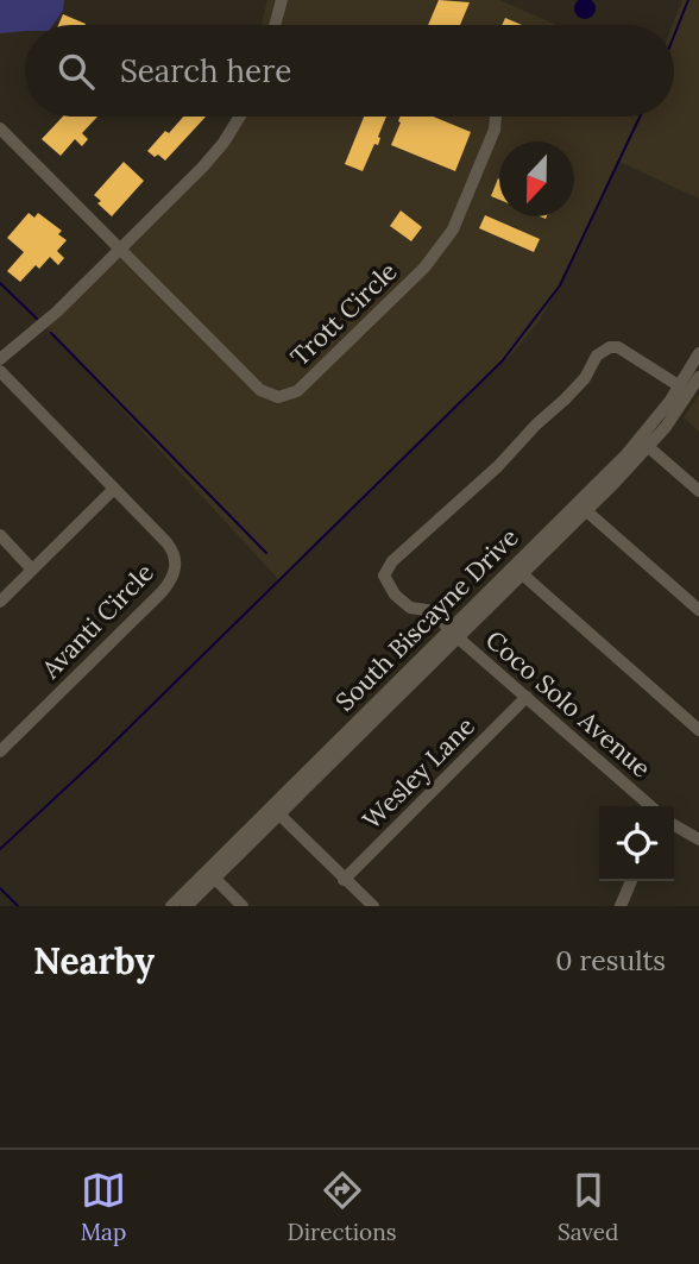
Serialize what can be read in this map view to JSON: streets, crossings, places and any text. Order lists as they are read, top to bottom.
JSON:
{
  "streets": {
    "street": [
      "Trott Circle",
      "South Biscayne Drive",
      "Avanti Circle",
      "Coco Solo Avenue",
      "Wesley Lane"
    ]
  },
  "crossings": [
    ["South Biscayne Drive", "Coco Solo Avenue"],
    ["Coco Solo Avenue", "Wesley Lane"]
  ],
  "north": "bottom",
  "page": {
    "search": "Search here",
    "heading": ["Nearby", "0 results"],
    "nav": ["Map", "Directions", "Saved"]
  }
}
